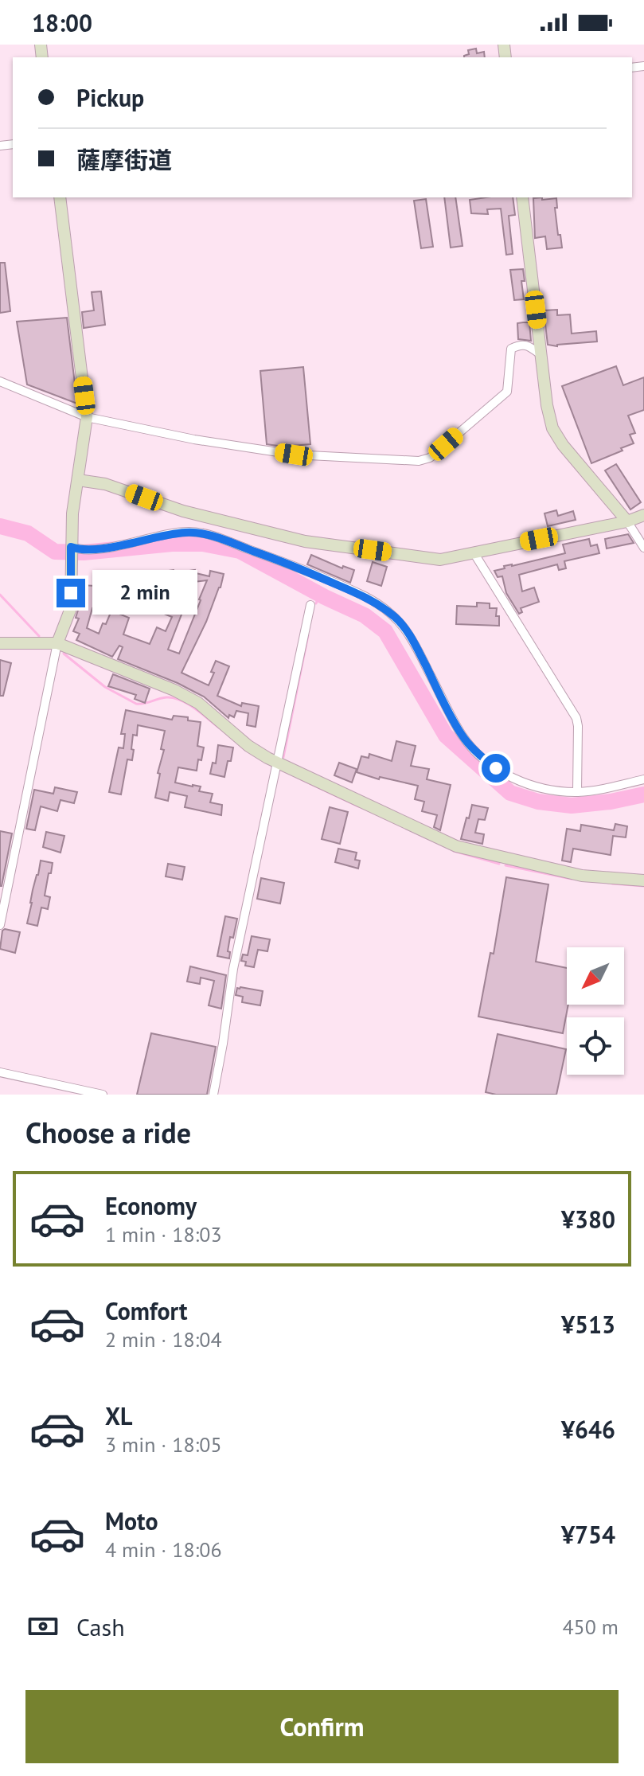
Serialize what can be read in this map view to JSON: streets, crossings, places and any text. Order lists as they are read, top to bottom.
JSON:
{
  "north": "bottom left",
  "page": {
    "status": "18:00",
    "banner": ["Pickup", "薩摩街道"],
    "bubble": "2 min",
    "heading": "Choose a ride",
    "list": [
      {
        "name": "Economy",
        "note": "1 min · 18:03",
        "value": "¥380"
      },
      {
        "name": "Comfort",
        "note": "2 min · 18:04",
        "value": "¥513"
      },
      {
        "name": "XL",
        "note": "3 min · 18:05",
        "value": "¥646"
      },
      {
        "name": "Moto",
        "note": "4 min · 18:06",
        "value": "¥754"
      }
    ],
    "pay": ["Cash", "450 m"],
    "buttons": "Confirm"
  }
}
